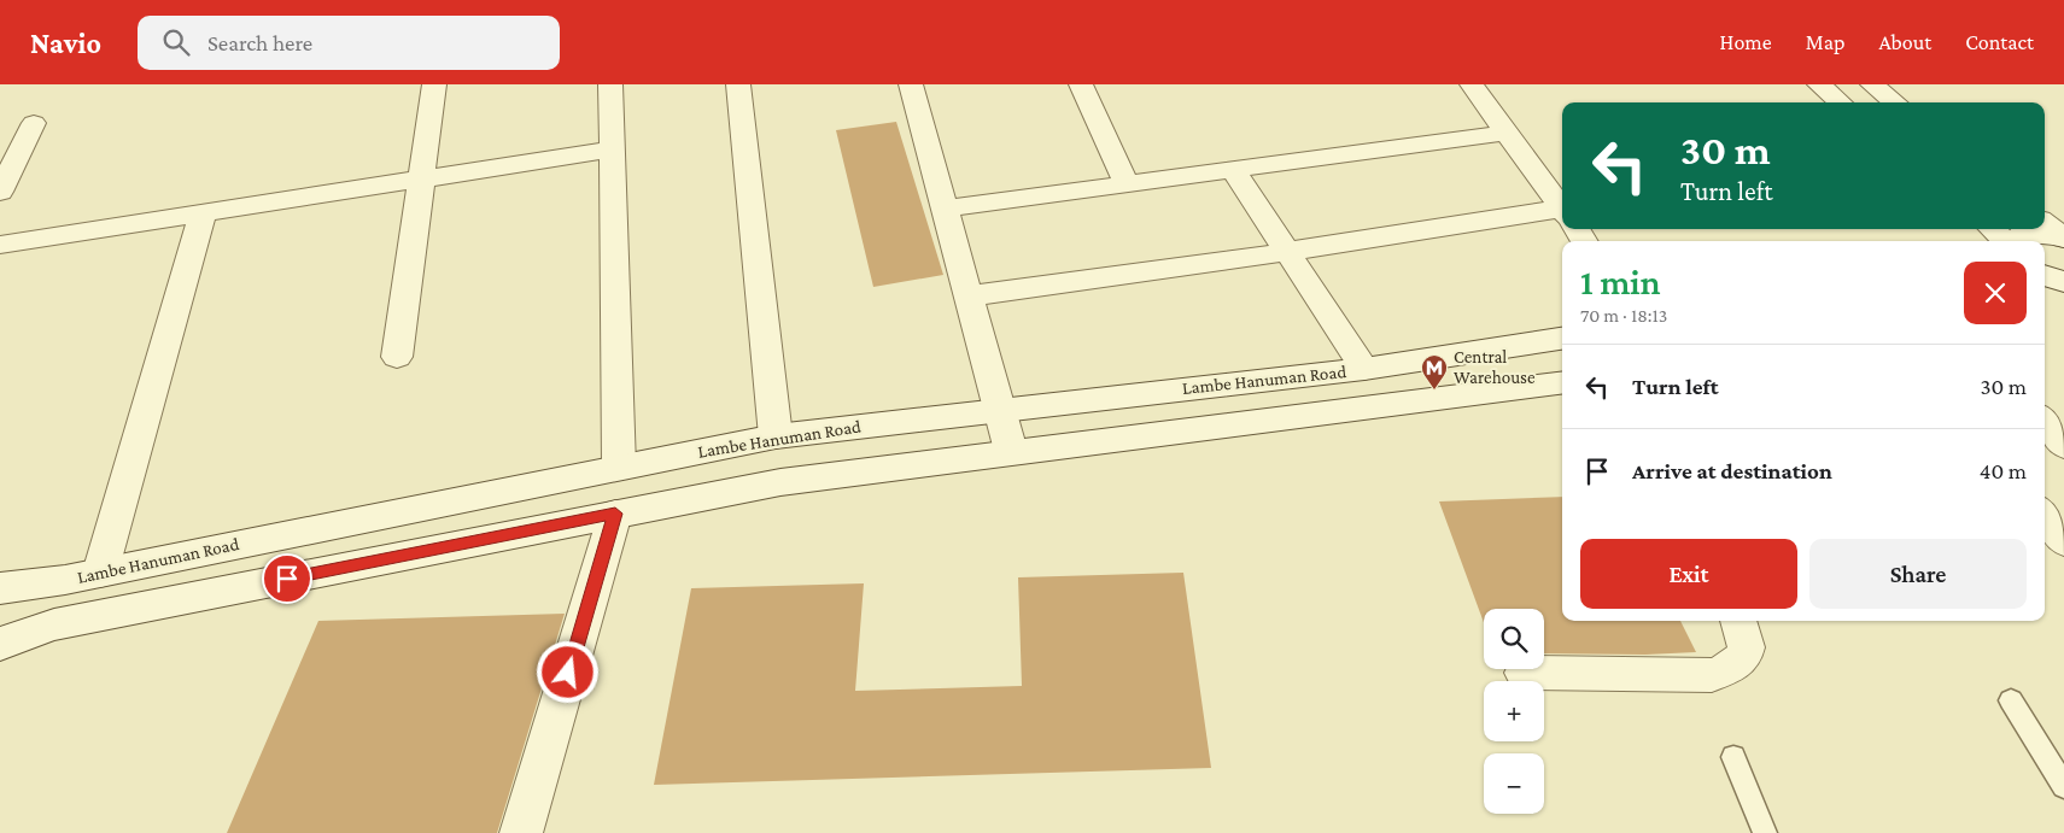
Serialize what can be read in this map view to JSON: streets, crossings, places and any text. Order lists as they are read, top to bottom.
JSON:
{
  "streets": {
    "street": ["Lambe Hanuman Road"]
  },
  "places": {
    "metro station": ["Central Warehouse"]
  },
  "page": {
    "header": "Navio",
    "search": "Search here",
    "nav": [
      "Home",
      "Map",
      "About",
      "Contact"
    ],
    "turn": ["30 m", "Turn left"],
    "heading": ["1 min", "70 m · 18:13"],
    "list": [
      {
        "name": "Turn left",
        "value": "30 m"
      },
      {
        "name": "Arrive at destination",
        "value": "40 m"
      }
    ],
    "buttons": ["Exit", "Share"],
    "map_buttons": ["+", "−"]
  }
}
